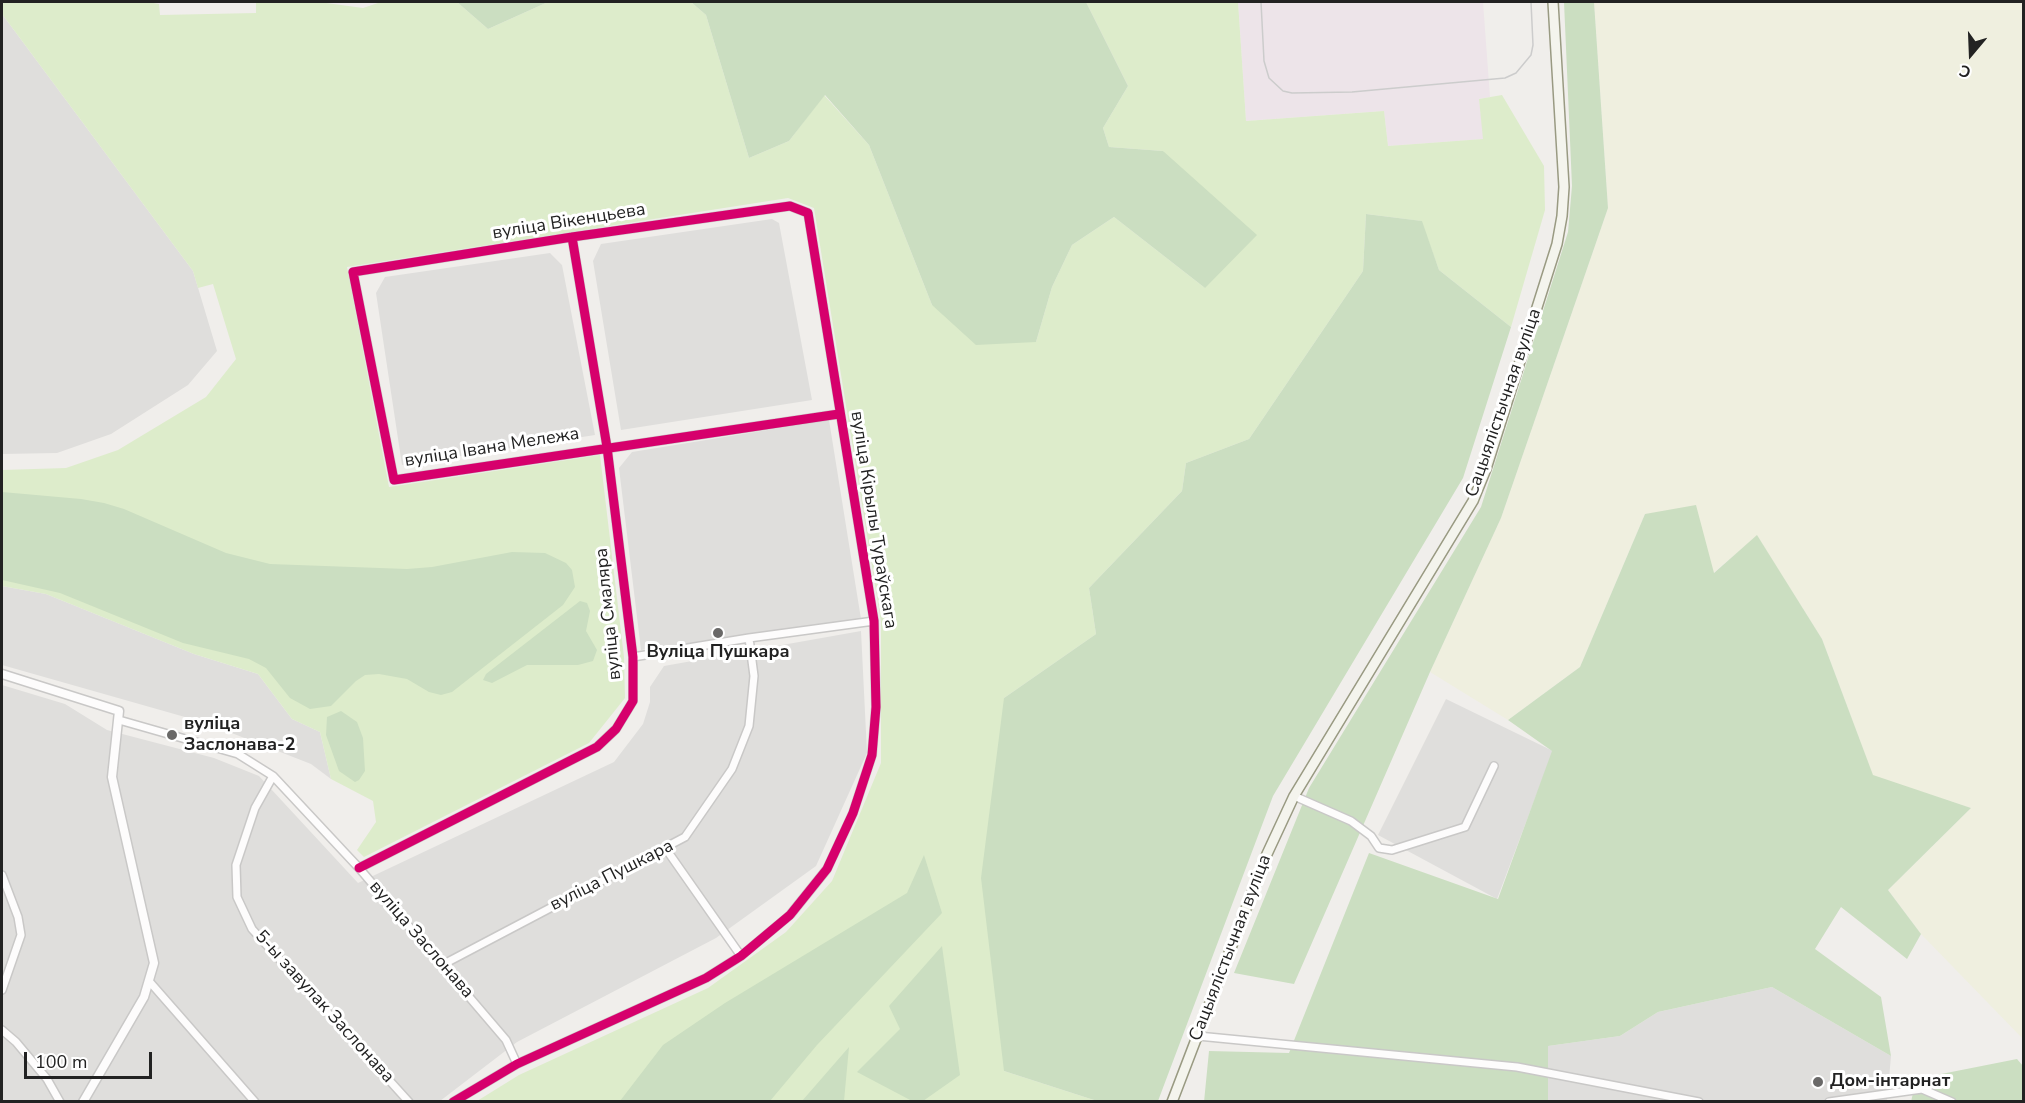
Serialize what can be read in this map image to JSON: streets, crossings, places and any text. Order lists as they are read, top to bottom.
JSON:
{
  "streets": {
    "main road": ["Сацыялістычная вуліца"],
    "street": [
      "вуліца Вікенцьева",
      "вуліца Івана Мележа",
      "вуліца Кірылы Тураўскага",
      "вуліца Смаляра",
      "вуліца Пушкара",
      "вуліца Заслонава",
      "5-ы завулак Заслонава"
    ]
  },
  "crossings": [
    ["вуліца Вікенцьева", "вуліца Івана Мележа"],
    ["вуліца Вікенцьева", "вуліца Кірылы Тураўскага"],
    ["вуліца Вікенцьева", "вуліца Смаляра"],
    ["вуліца Івана Мележа", "вуліца Кірылы Тураўскага"],
    ["вуліца Івана Мележа", "вуліца Смаляра"],
    ["вуліца Кірылы Тураўскага", "вуліца Заслонава"],
    ["вуліца Смаляра", "вуліца Заслонава"],
    ["вуліца Пушкара", "вуліца Заслонава"],
    ["вуліца Заслонава", "5-ы завулак Заслонава"]
  ],
  "places": ["Вуліца Пушкара", "вуліца Заслонава-2", "Дом-інтарнат"],
  "scale_bar": "100 m",
  "north": "bottom"
}
